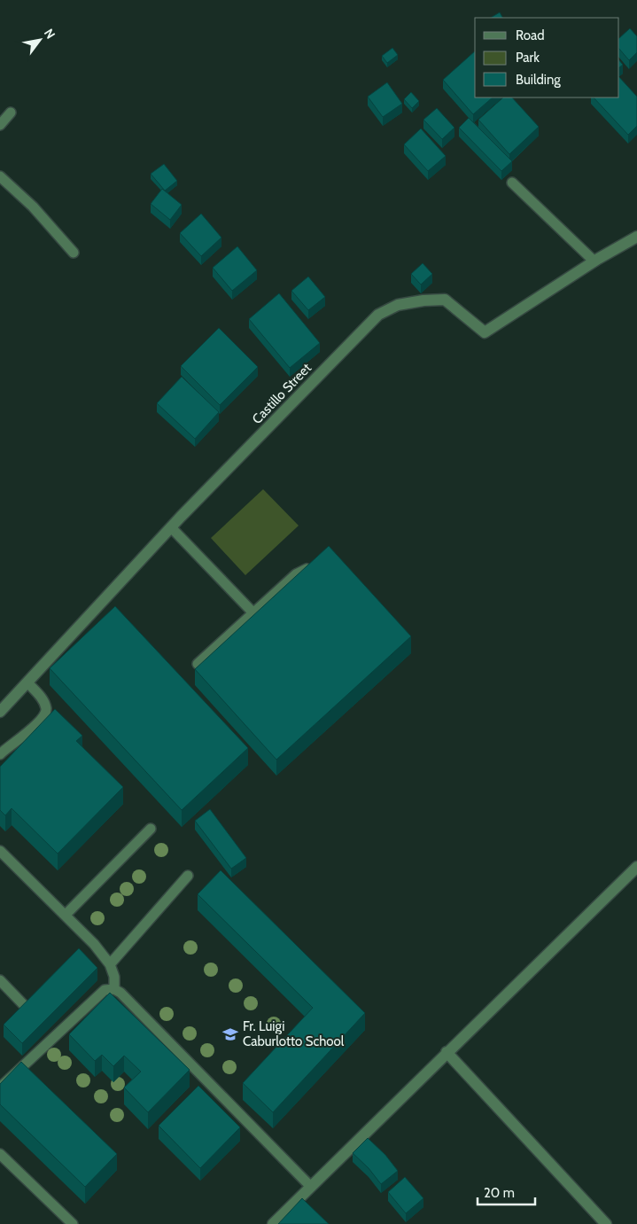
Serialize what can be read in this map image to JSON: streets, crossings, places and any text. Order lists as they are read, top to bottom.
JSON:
{
  "streets": {
    "street": ["Castillo Street"]
  },
  "places": {
    "school or university": ["Fr. Luigi Caburlotto School"]
  },
  "legend": ["Road", "Park", "Building"],
  "scale_bar": "20 m",
  "north": "top right"
}
